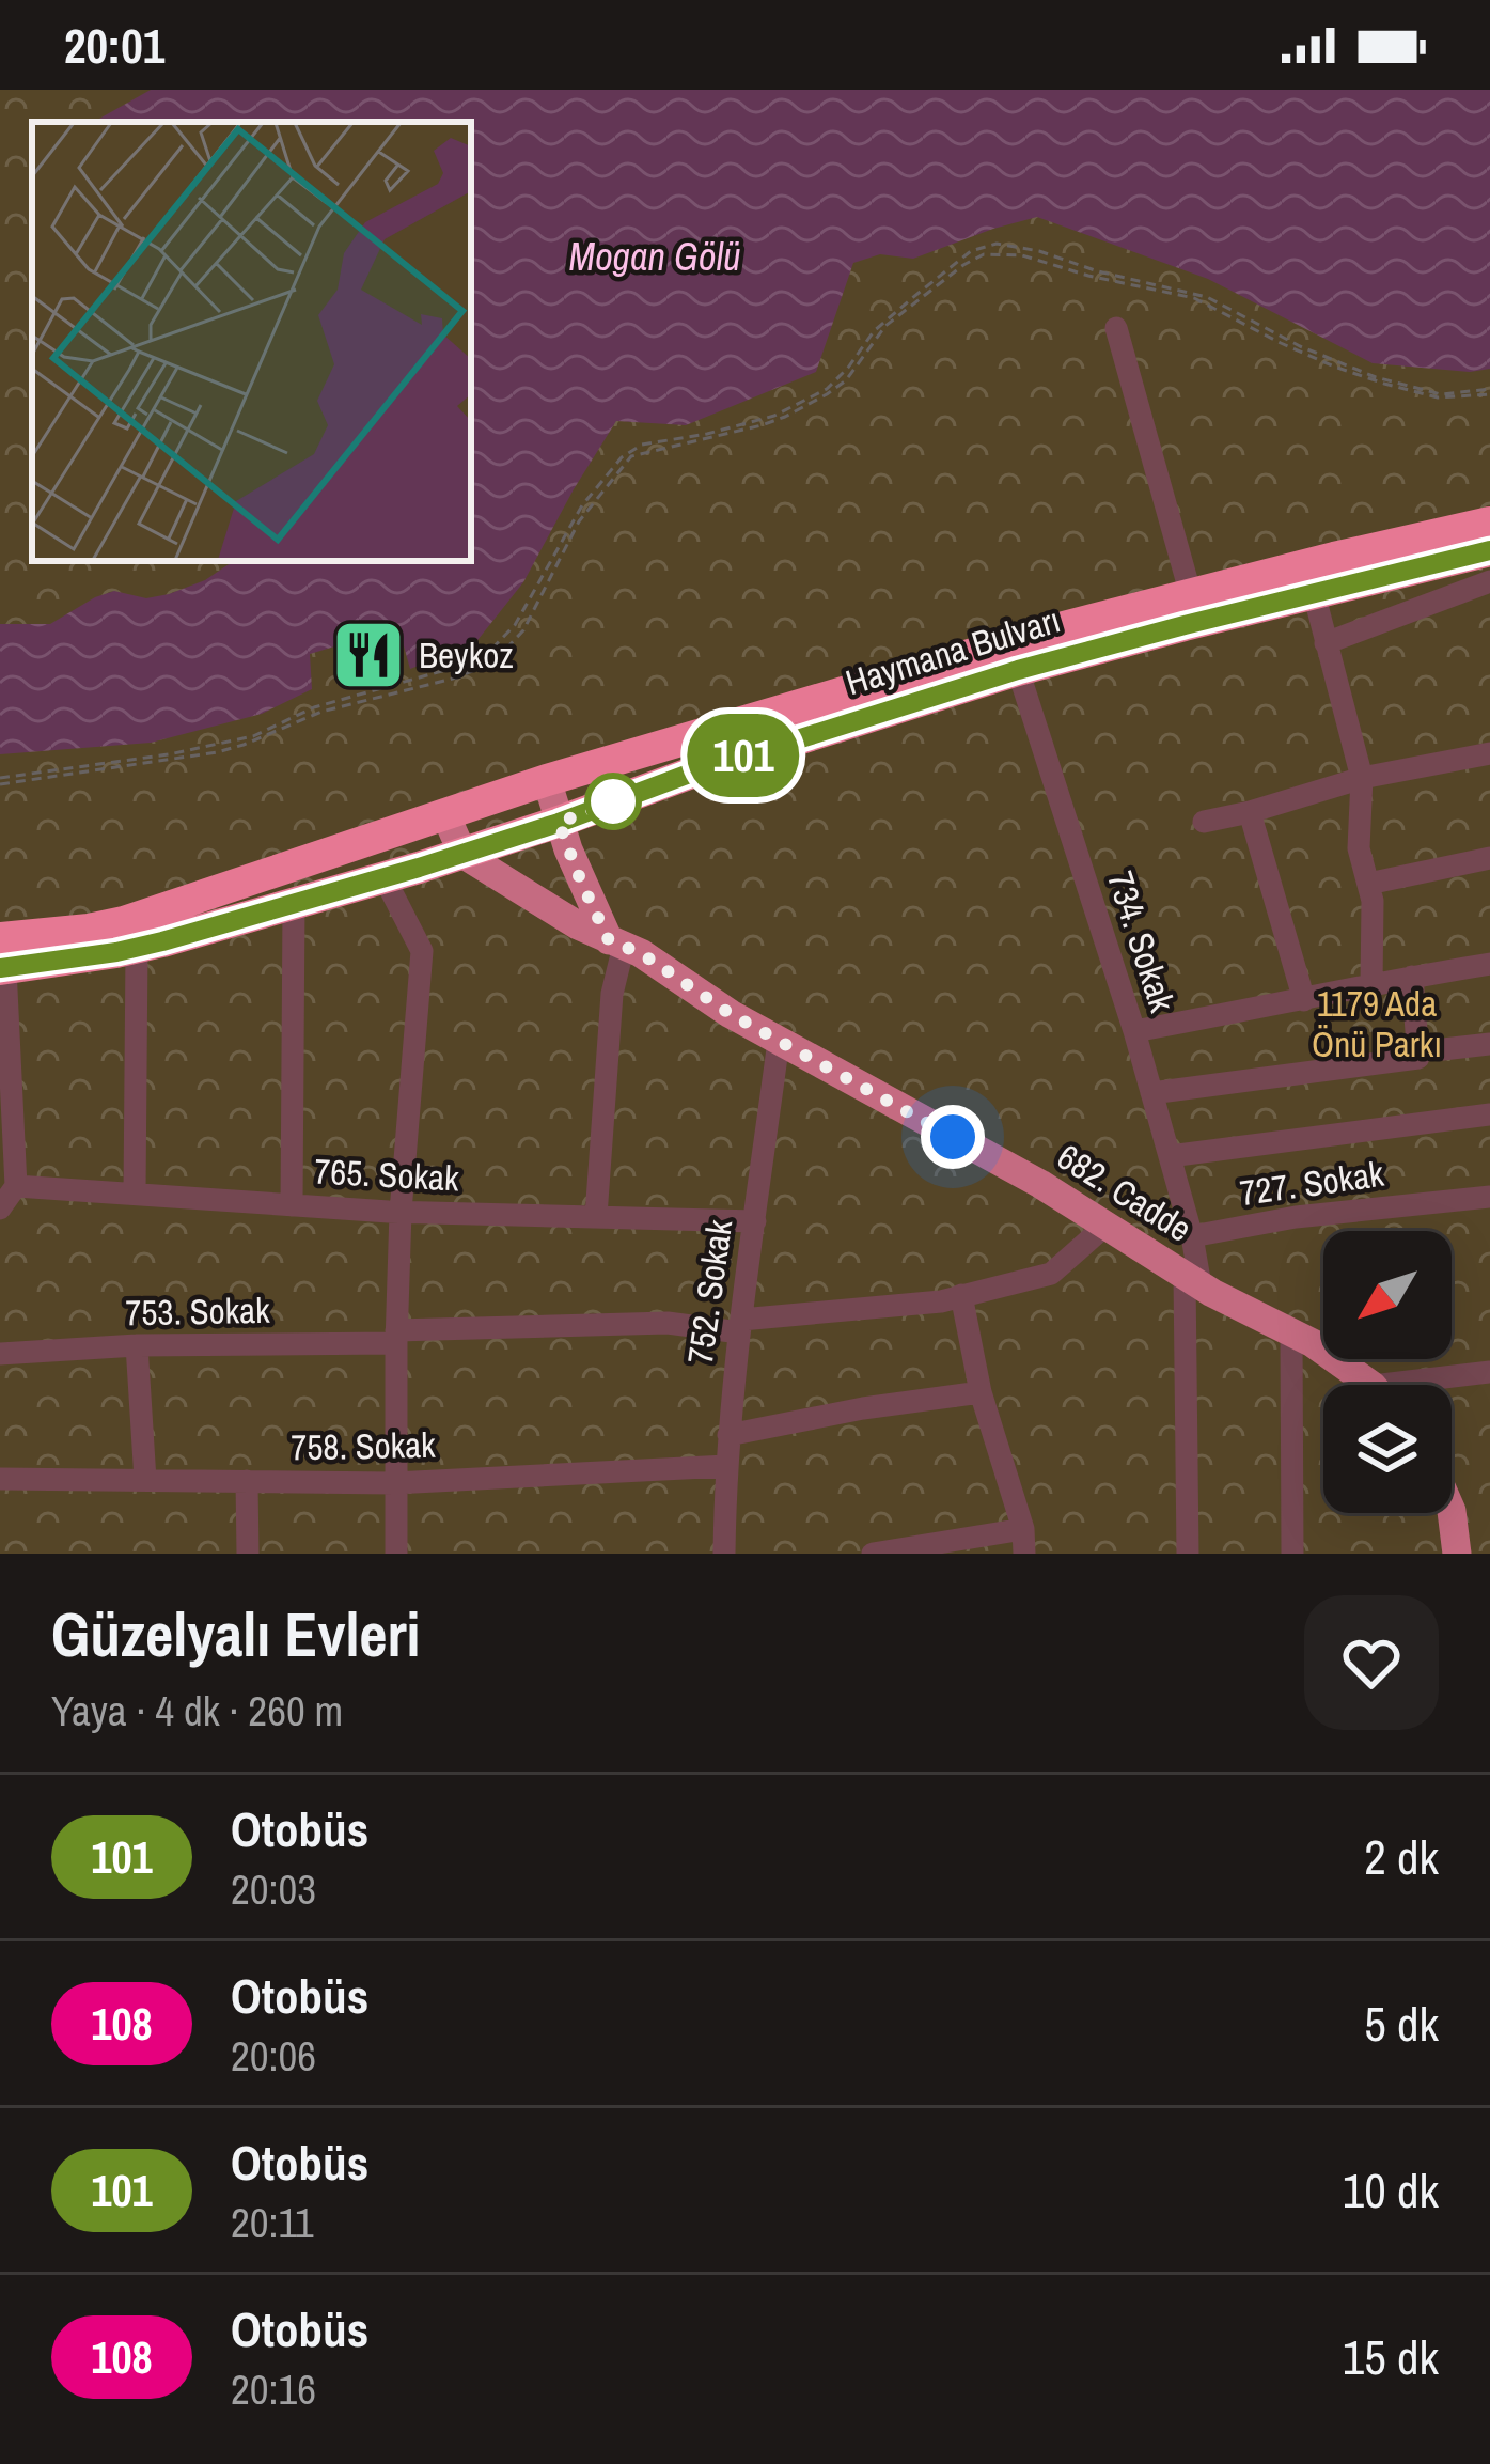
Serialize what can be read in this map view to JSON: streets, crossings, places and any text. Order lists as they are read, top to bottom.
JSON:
{
  "streets": {
    "highway": ["Haymana Bulvarı"],
    "main road": ["682. Cadde"],
    "street": [
      "734. Sokak",
      "765. Sokak",
      "727. Sokak",
      "752. Sokak",
      "753. Sokak",
      "758. Sokak"
    ]
  },
  "crossings": [
    ["Haymana Bulvarı", "734. Sokak"],
    ["Haymana Bulvarı", "682. Cadde"],
    ["734. Sokak", "727. Sokak"],
    ["765. Sokak", "752. Sokak"],
    ["682. Cadde", "752. Sokak"],
    ["682. Cadde", "753. Sokak"],
    ["752. Sokak", "753. Sokak"],
    ["752. Sokak", "758. Sokak"]
  ],
  "water": ["Mogan Gölü"],
  "parks": ["1179 Ada Önü Parkı"],
  "places": {
    "restaurant": ["Beykoz"]
  },
  "lines": ["bus line 101"],
  "north": "bottom left",
  "page": {
    "status": "20:01",
    "on_map": "101",
    "heading": ["Güzelyalı Evleri", "Yaya · 4 dk · 260 m"],
    "list": [
      {
        "mark": "101",
        "name": "Otobüs",
        "note": "20:03",
        "value": "2 dk"
      },
      {
        "mark": "108",
        "name": "Otobüs",
        "note": "20:06",
        "value": "5 dk"
      },
      {
        "mark": "101",
        "name": "Otobüs",
        "note": "20:11",
        "value": "10 dk"
      },
      {
        "mark": "108",
        "name": "Otobüs",
        "note": "20:16",
        "value": "15 dk"
      }
    ]
  }
}
